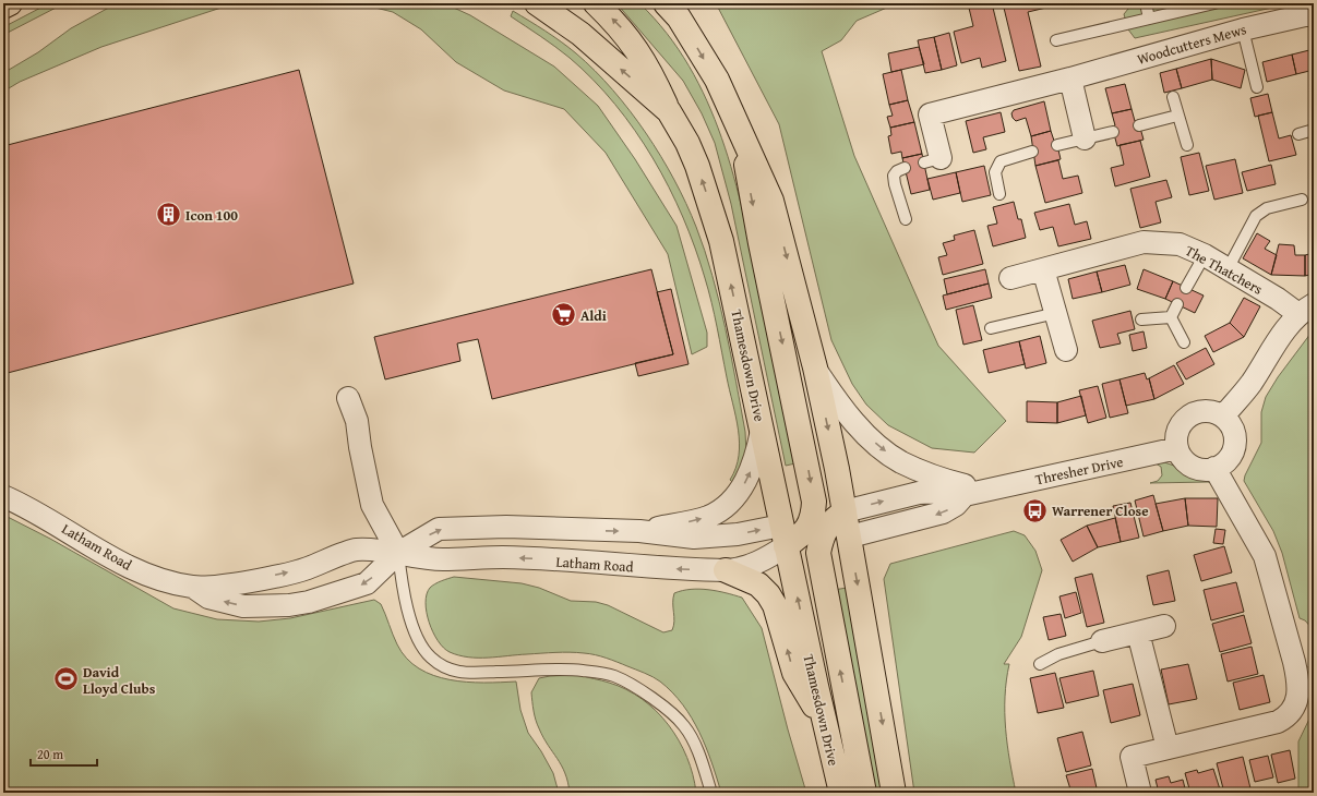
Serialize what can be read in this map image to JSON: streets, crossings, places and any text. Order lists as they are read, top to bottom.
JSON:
{
  "streets": {
    "main road": ["Thamesdown Drive"],
    "street": [
      "Woodcutters Mews",
      "The Thatchers",
      "Thresher Drive",
      "Latham Road"
    ]
  },
  "crossings": [
    ["Thamesdown Drive", "Latham Road"]
  ],
  "places": {
    "building": ["Icon 100"],
    "supermarket": ["Aldi"],
    "bus stop": ["Warrener Close"],
    "sports": ["David Lloyd Clubs"]
  },
  "scale_bar": "20 m"
}
